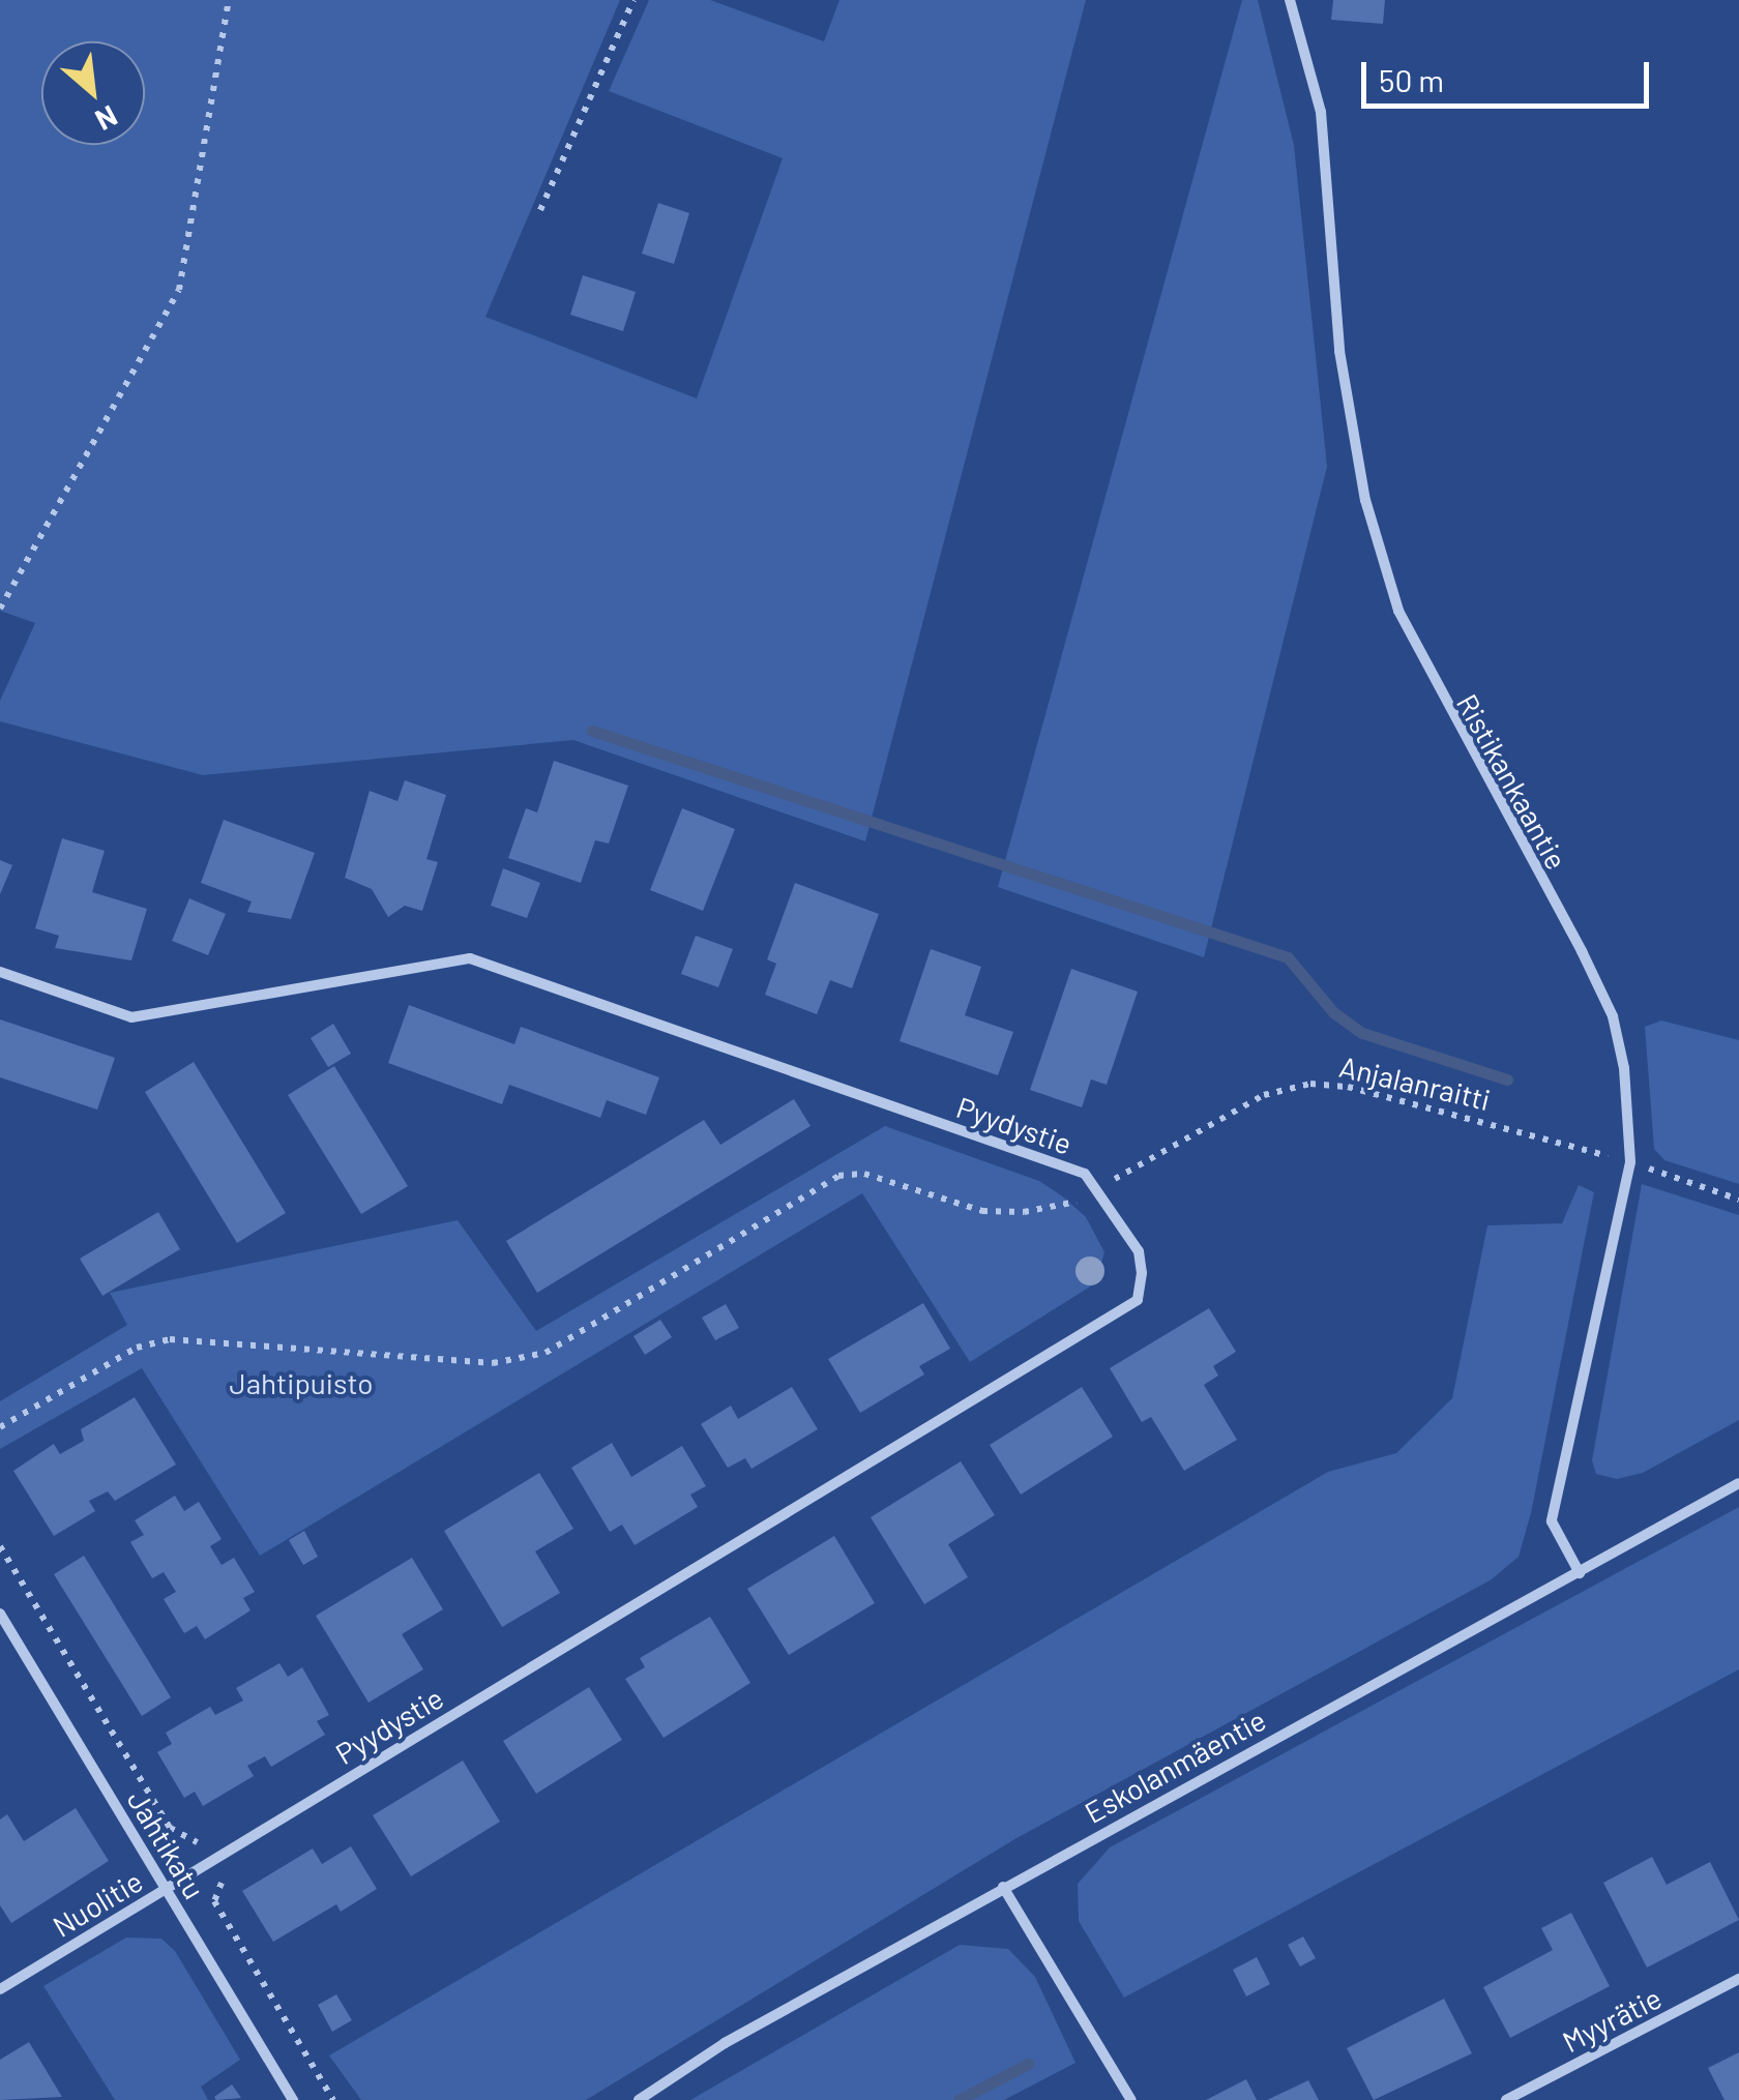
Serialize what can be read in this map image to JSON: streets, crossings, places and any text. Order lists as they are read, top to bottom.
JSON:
{
  "streets": {
    "street": [
      "Ristikankaantie",
      "Pyydystie",
      "Eskolanmäentie",
      "Jahtikatu",
      "Nuolitie",
      "Myyrätie"
    ],
    "path": ["Anjalanraitti"]
  },
  "crossings": [
    ["Ristikankaantie", "Anjalanraitti"],
    ["Ristikankaantie", "Eskolanmäentie"],
    ["Anjalanraitti", "Pyydystie"],
    ["Pyydystie", "Jahtikatu"],
    ["Pyydystie", "Nuolitie"],
    ["Jahtikatu", "Nuolitie"]
  ],
  "parks": ["Jahtipuisto"],
  "scale_bar": "50 m",
  "north": "bottom right"
}
